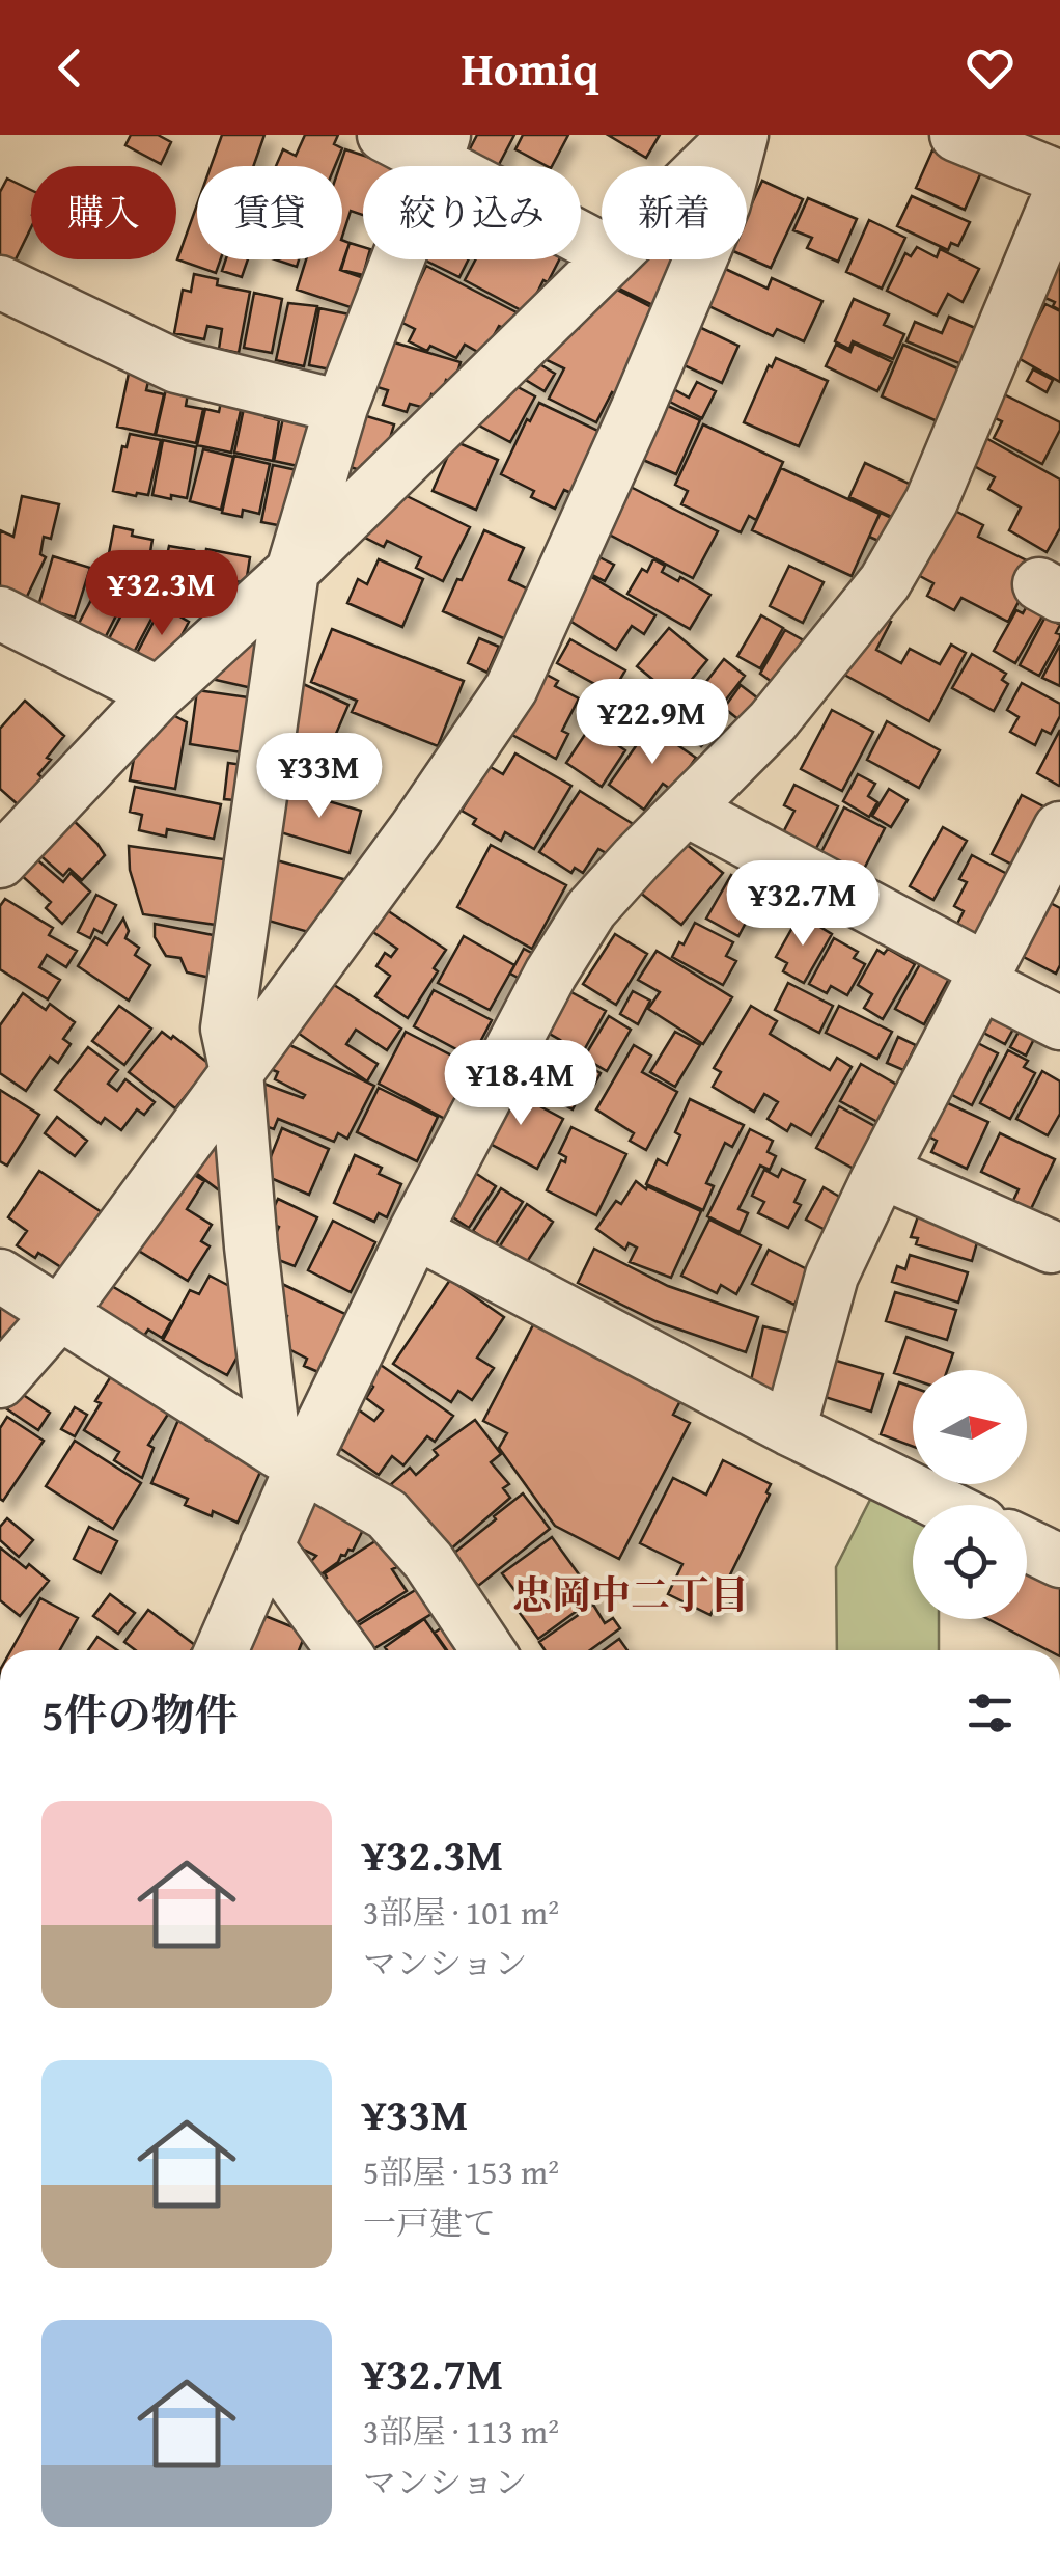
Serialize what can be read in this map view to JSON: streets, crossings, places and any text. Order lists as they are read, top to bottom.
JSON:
{
  "districts": ["忠岡中二丁目"],
  "north": "right",
  "page": {
    "header": "Homiq",
    "chip": [
      "購入",
      "賃貸",
      "絞り込み",
      "新着"
    ],
    "price": [
      "¥32.3M",
      "¥22.9M",
      "¥33M",
      "¥32.7M",
      "¥18.4M"
    ],
    "heading": "5件の物件",
    "list": [
      {
        "name": "¥32.3M",
        "note": "3部屋 · 101 m² · マンション"
      },
      {
        "name": "¥33M",
        "note": "5部屋 · 153 m² · 一戸建て"
      },
      {
        "name": "¥32.7M",
        "note": "3部屋 · 113 m² · マンション"
      }
    ]
  }
}
